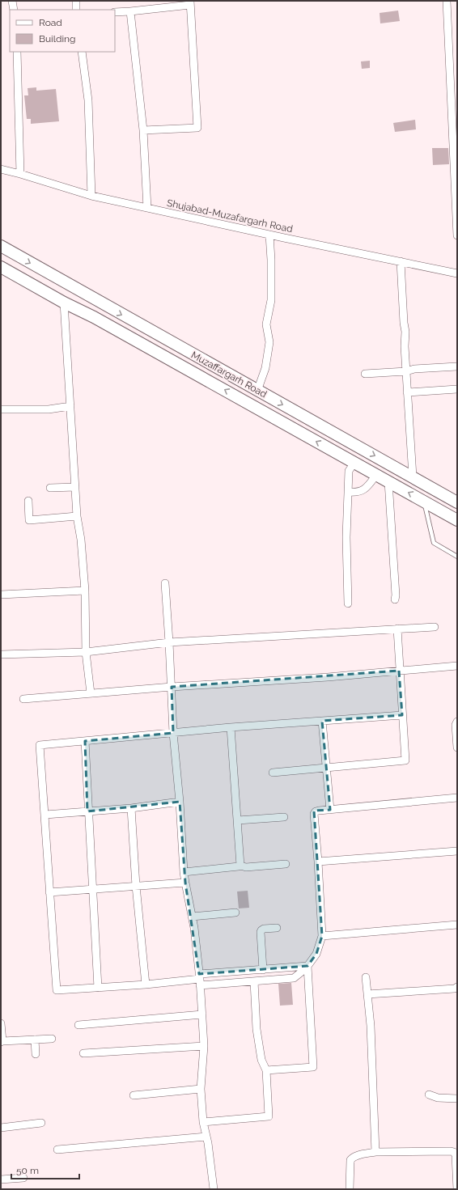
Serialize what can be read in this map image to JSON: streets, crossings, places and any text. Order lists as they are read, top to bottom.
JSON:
{
  "streets": {
    "main road": ["Muzaffargarh Road"],
    "street": ["Shujabad-Muzafargarh Road"]
  },
  "legend": ["Road", "Building"],
  "scale_bar": "50 m"
}
